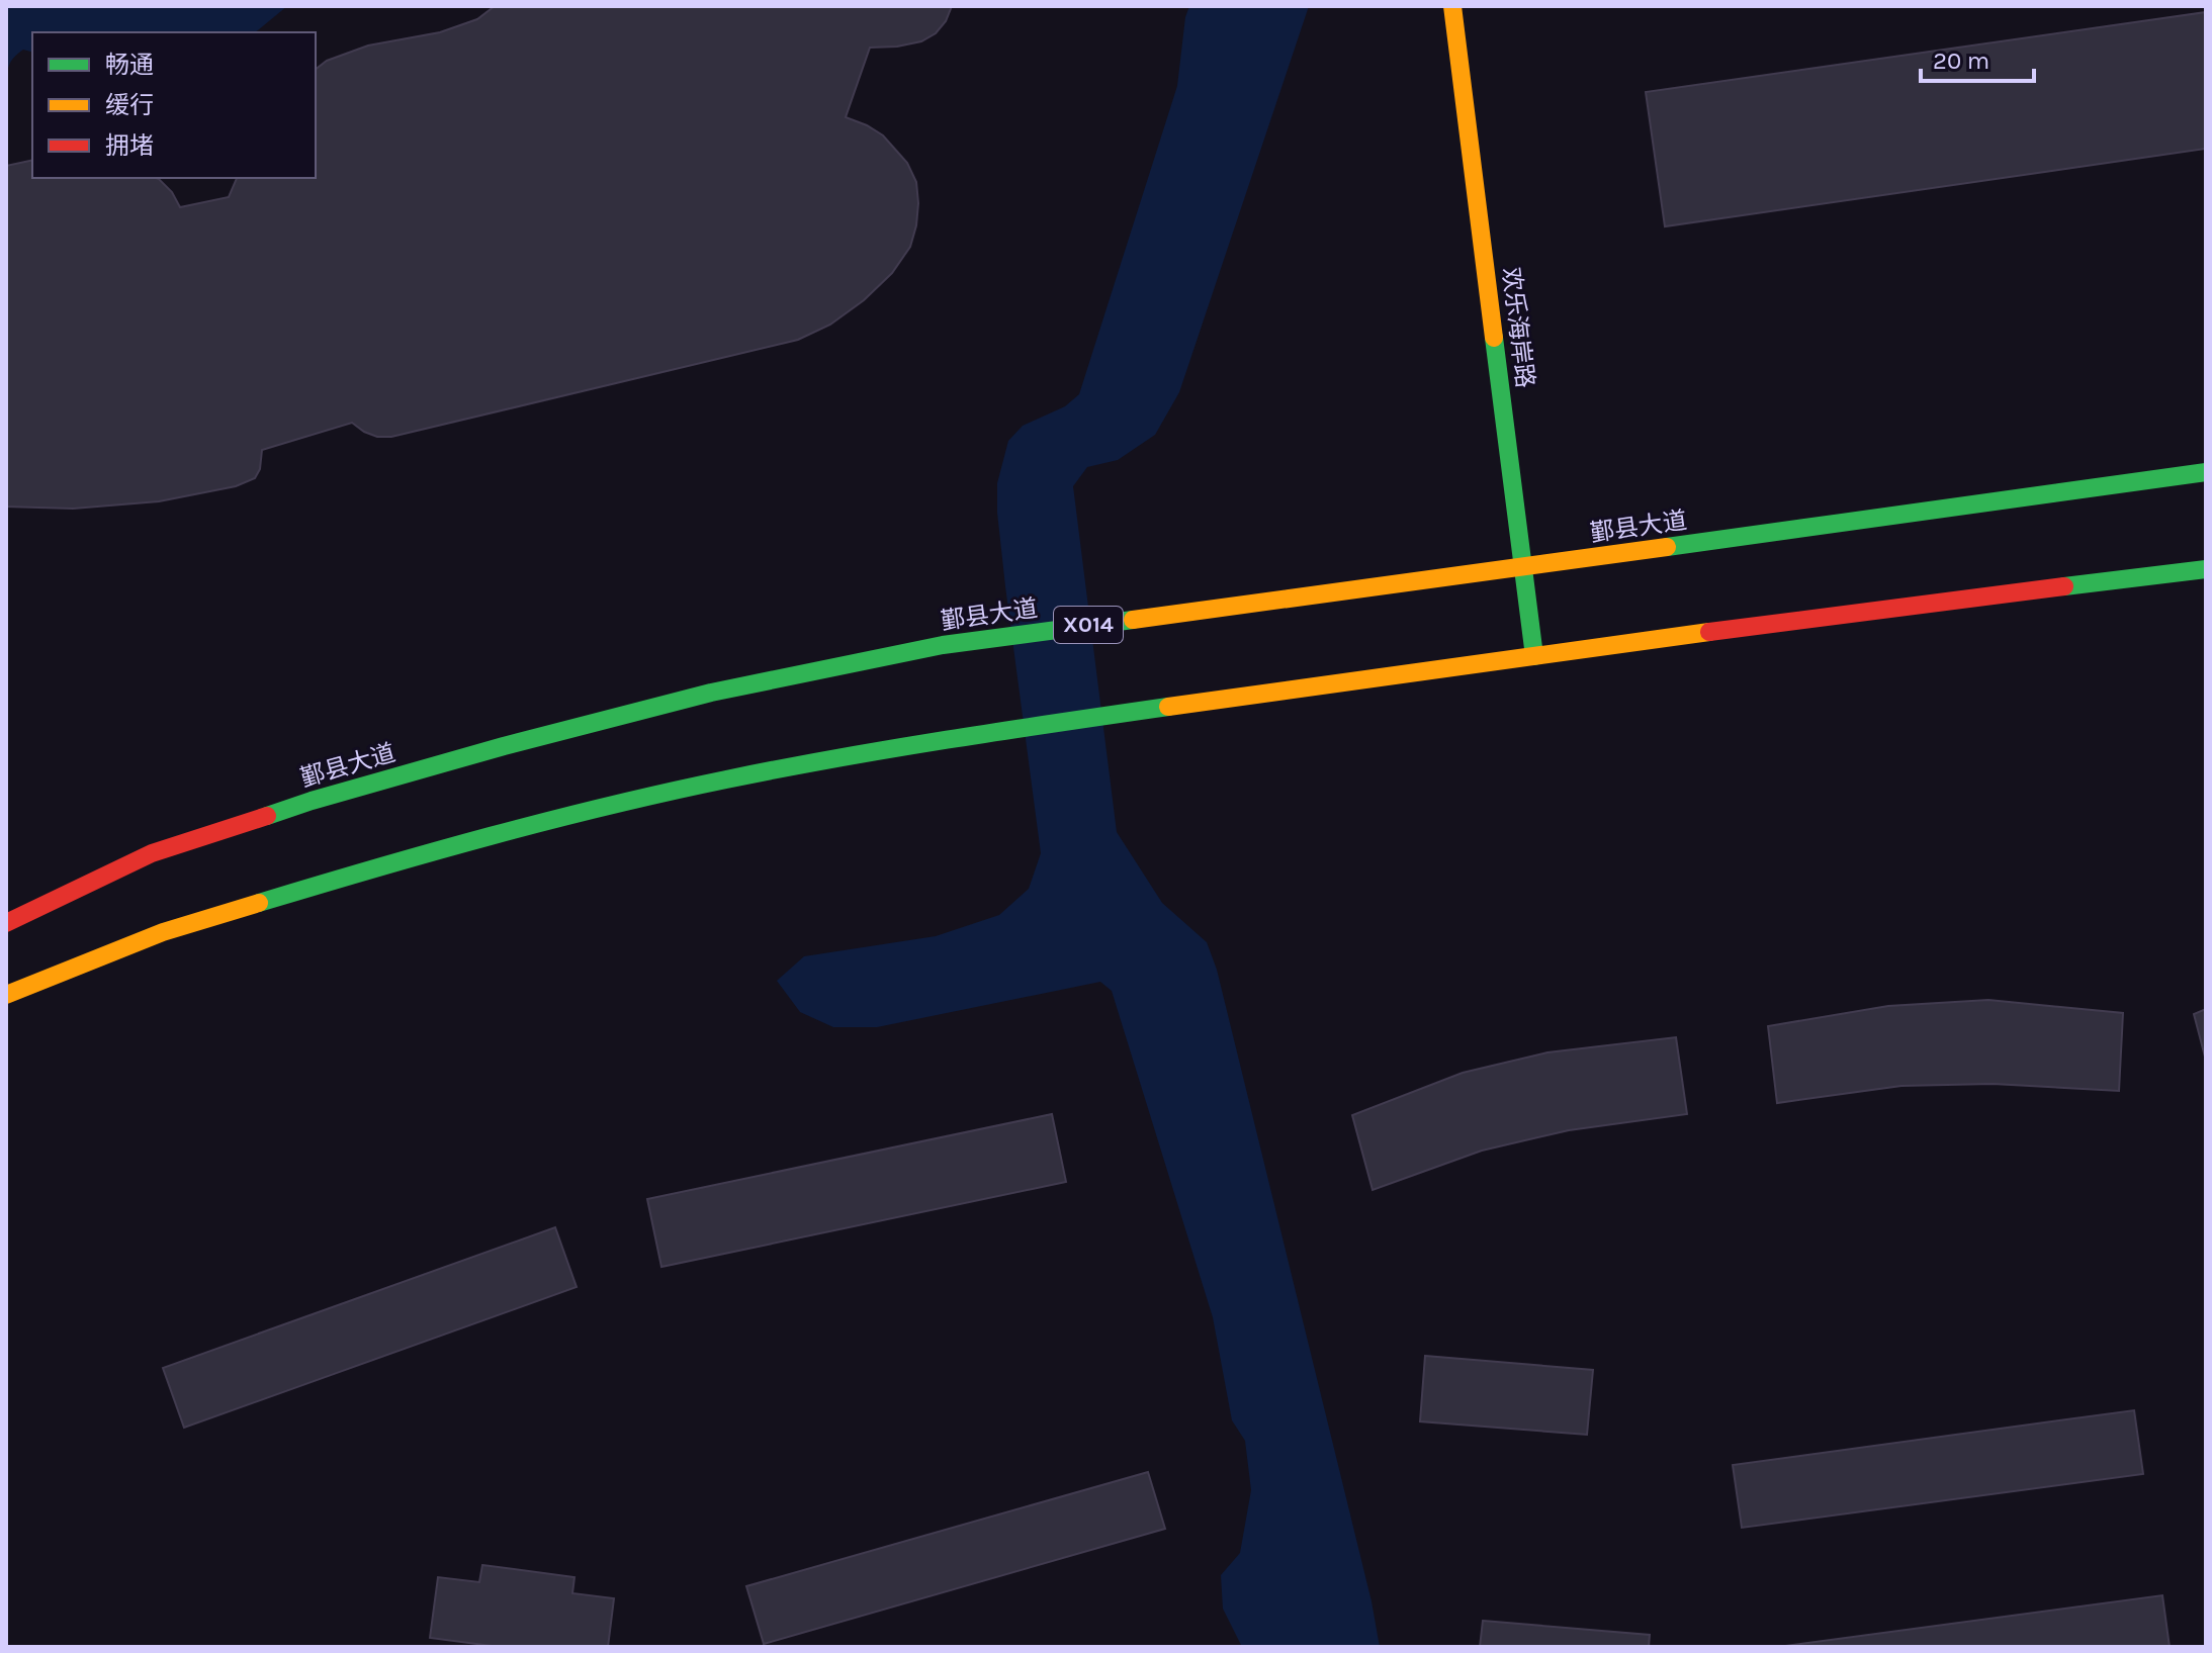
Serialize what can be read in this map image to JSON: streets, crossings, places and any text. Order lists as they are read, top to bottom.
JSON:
{
  "streets": {
    "main road": ["欢乐海岸路", "鄞县大道", "X014"]
  },
  "crossings": [
    ["欢乐海岸路", "鄞县大道"]
  ],
  "legend": ["畅通", "缓行", "拥堵"],
  "scale_bar": "20 m"
}
